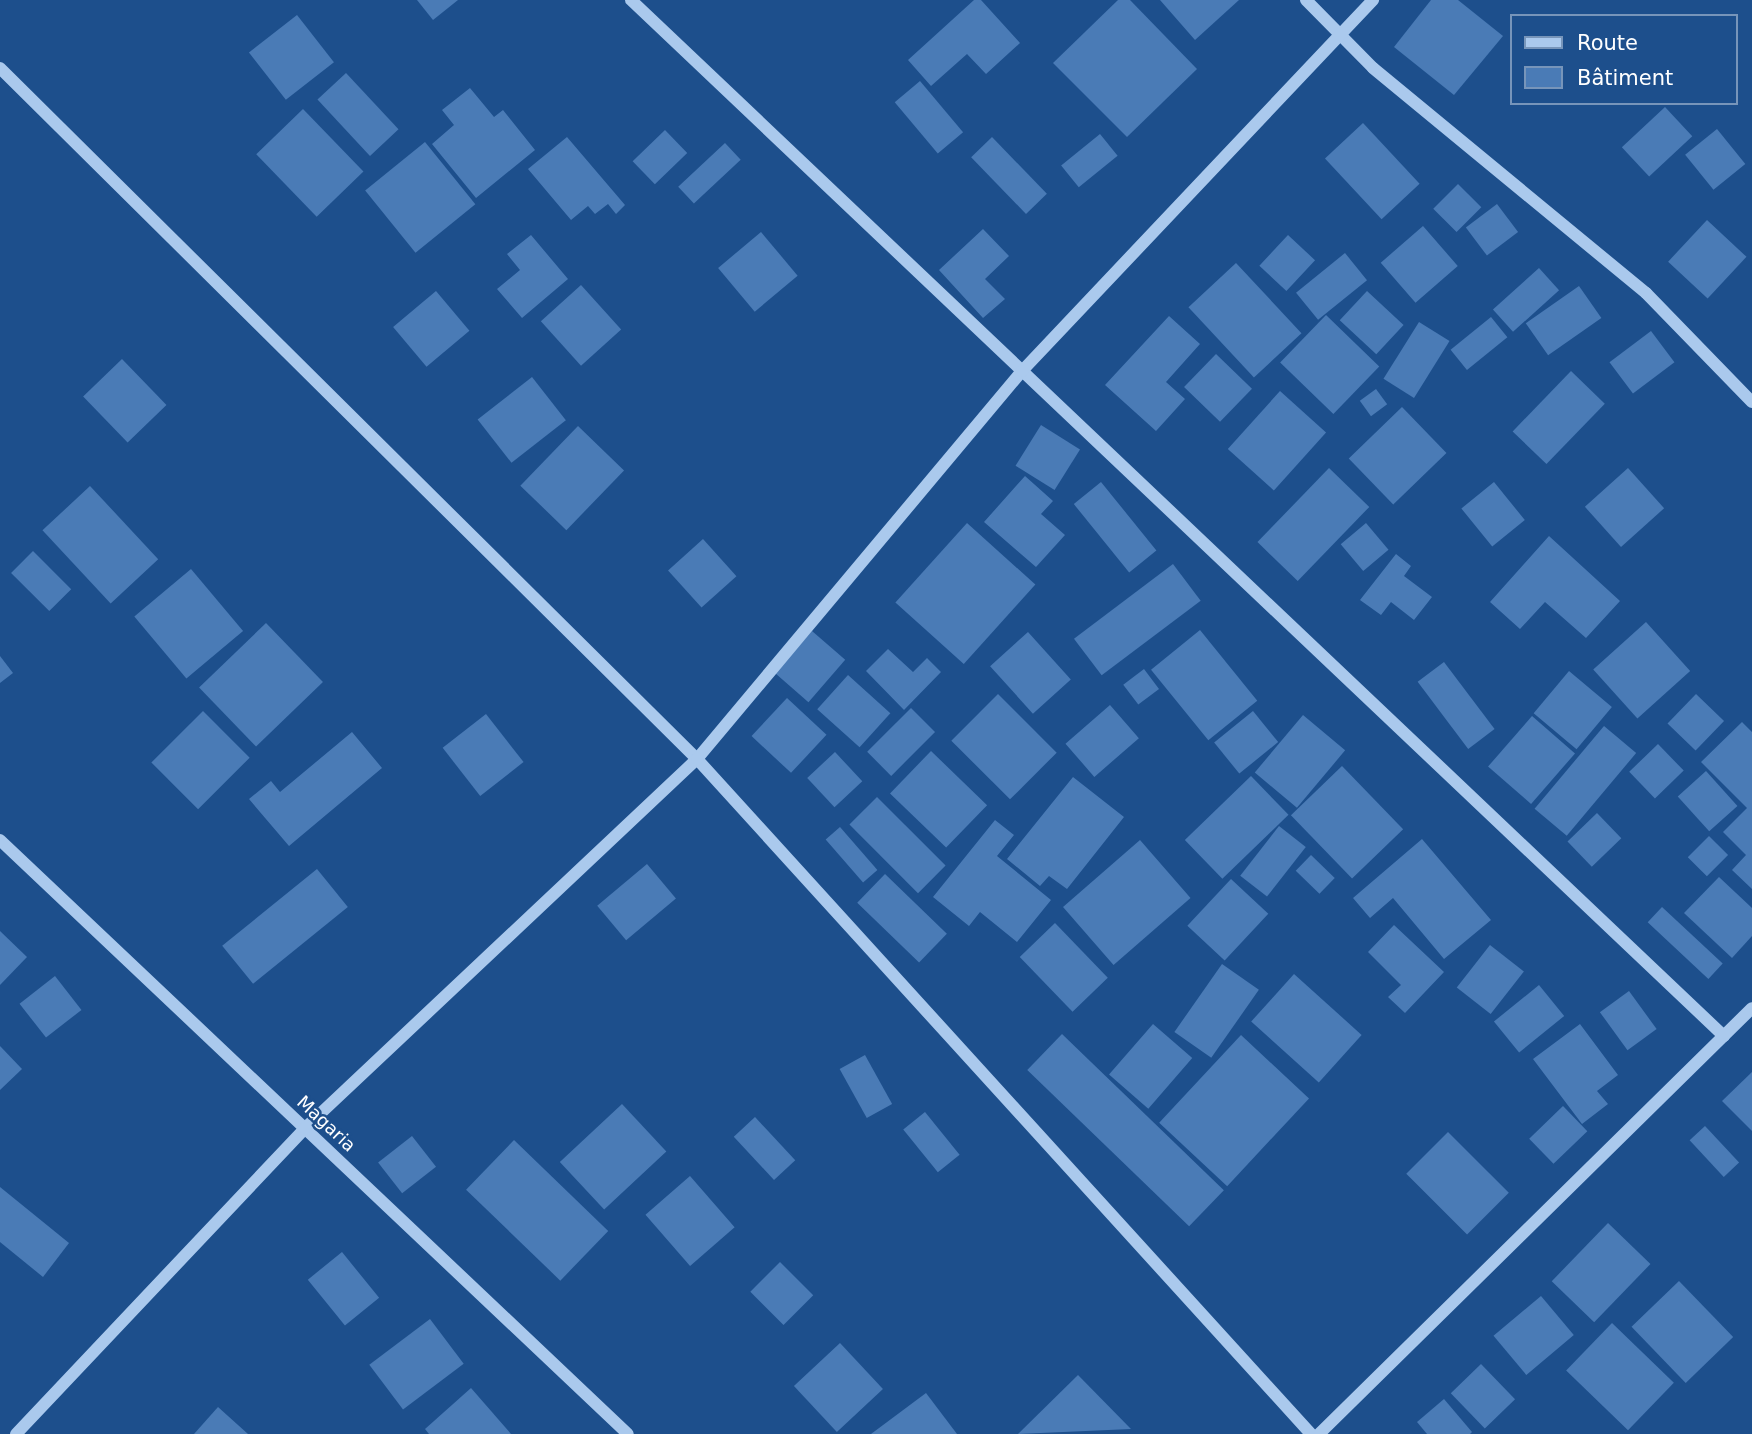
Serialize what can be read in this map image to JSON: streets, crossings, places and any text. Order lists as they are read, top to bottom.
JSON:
{
  "streets": {
    "street": ["Magaria"]
  },
  "legend": ["Route", "Bâtiment"]
}
